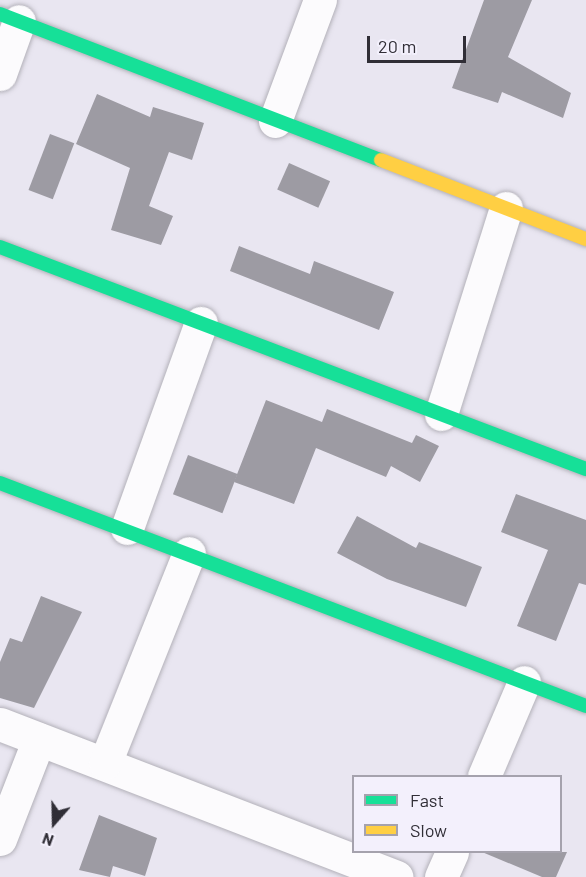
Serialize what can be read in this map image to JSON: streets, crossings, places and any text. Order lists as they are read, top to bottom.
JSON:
{
  "legend": ["Fast", "Slow"],
  "scale_bar": "20 m",
  "north": "bottom"
}
